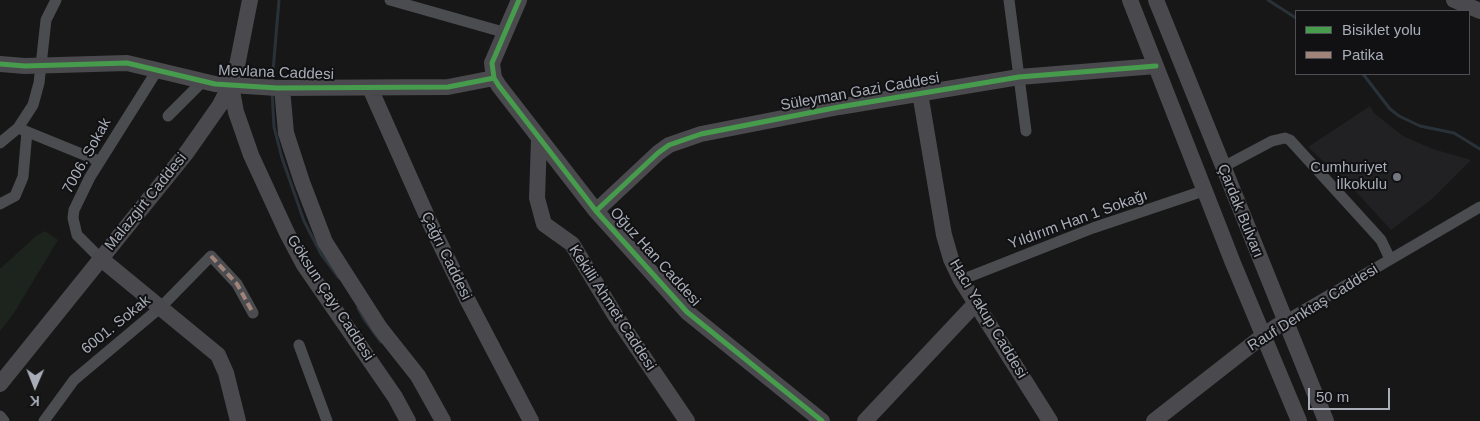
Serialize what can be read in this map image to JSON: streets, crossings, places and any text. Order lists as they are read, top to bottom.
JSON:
{
  "streets": {
    "street": [
      "Mevlana Caddesi",
      "Süleyman Gazi Caddesi",
      "7006. Sokak",
      "Malazgirt Caddesi",
      "Çardak Bulvarı",
      "Yıldırım Han 1 Sokağı",
      "Çağrı Caddesi",
      "Oğuz Han Caddesi",
      "Göksun Çayı Caddesi",
      "Kekilli Ahmet Caddesi",
      "Rauf Denktaş Caddesi",
      "Hacı Yakup Caddesi",
      "6001. Sokak"
    ]
  },
  "crossings": [
    ["Mevlana Caddesi", "7006. Sokak"],
    ["Mevlana Caddesi", "Malazgirt Caddesi"],
    ["Mevlana Caddesi", "Çağrı Caddesi"],
    ["Mevlana Caddesi", "Oğuz Han Caddesi"],
    ["Mevlana Caddesi", "Göksun Çayı Caddesi"],
    ["Süleyman Gazi Caddesi", "Çardak Bulvarı"],
    ["Süleyman Gazi Caddesi", "Oğuz Han Caddesi"],
    ["Süleyman Gazi Caddesi", "Hacı Yakup Caddesi"],
    ["7006. Sokak", "Malazgirt Caddesi"],
    ["Malazgirt Caddesi", "Göksun Çayı Caddesi"],
    ["Çardak Bulvarı", "Yıldırım Han 1 Sokağı"],
    ["Çardak Bulvarı", "Rauf Denktaş Caddesi"],
    ["Yıldırım Han 1 Sokağı", "Hacı Yakup Caddesi"],
    ["Oğuz Han Caddesi", "Kekilli Ahmet Caddesi"]
  ],
  "places": ["Cumhuriyet İlkokulu"],
  "legend": ["Bisiklet yolu", "Patika"],
  "scale_bar": "50 m",
  "north": "bottom"
}
